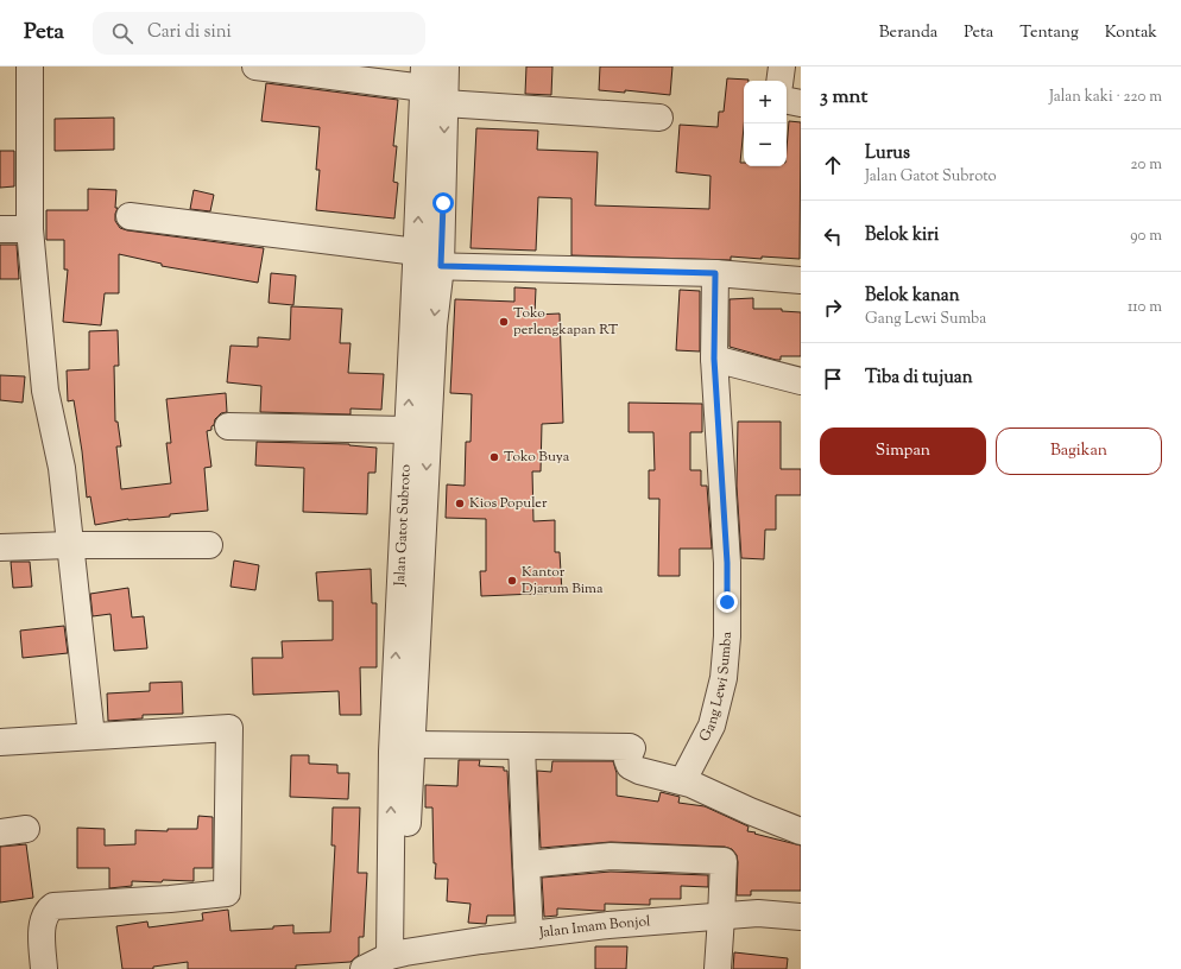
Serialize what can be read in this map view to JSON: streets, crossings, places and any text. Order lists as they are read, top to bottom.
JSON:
{
  "streets": {
    "street": ["Jalan Gatot Subroto", "Gang Lewi Sumba", "Jalan Imam Bonjol"]
  },
  "crossings": [
    ["Jalan Gatot Subroto", "Jalan Imam Bonjol"]
  ],
  "places": [
    "Toko perlengkapan RT",
    "Toko Buya",
    "Kios Populer",
    "Kantor Djarum Bima"
  ],
  "page": {
    "header": "Peta",
    "search": "Cari di sini",
    "nav": [
      "Beranda",
      "Peta",
      "Tentang",
      "Kontak"
    ],
    "heading": ["3 mnt", "Jalan kaki · 220 m"],
    "map_buttons": ["+", "−"],
    "list": [
      ["Lurus", "Jalan Gatot Subroto", "20 m"],
      ["Belok kiri", "90 m"],
      ["Belok kanan", "Gang Lewi Sumba", "110 m"],
      "Tiba di tujuan"
    ],
    "buttons": ["Simpan", "Bagikan"]
  }
}
